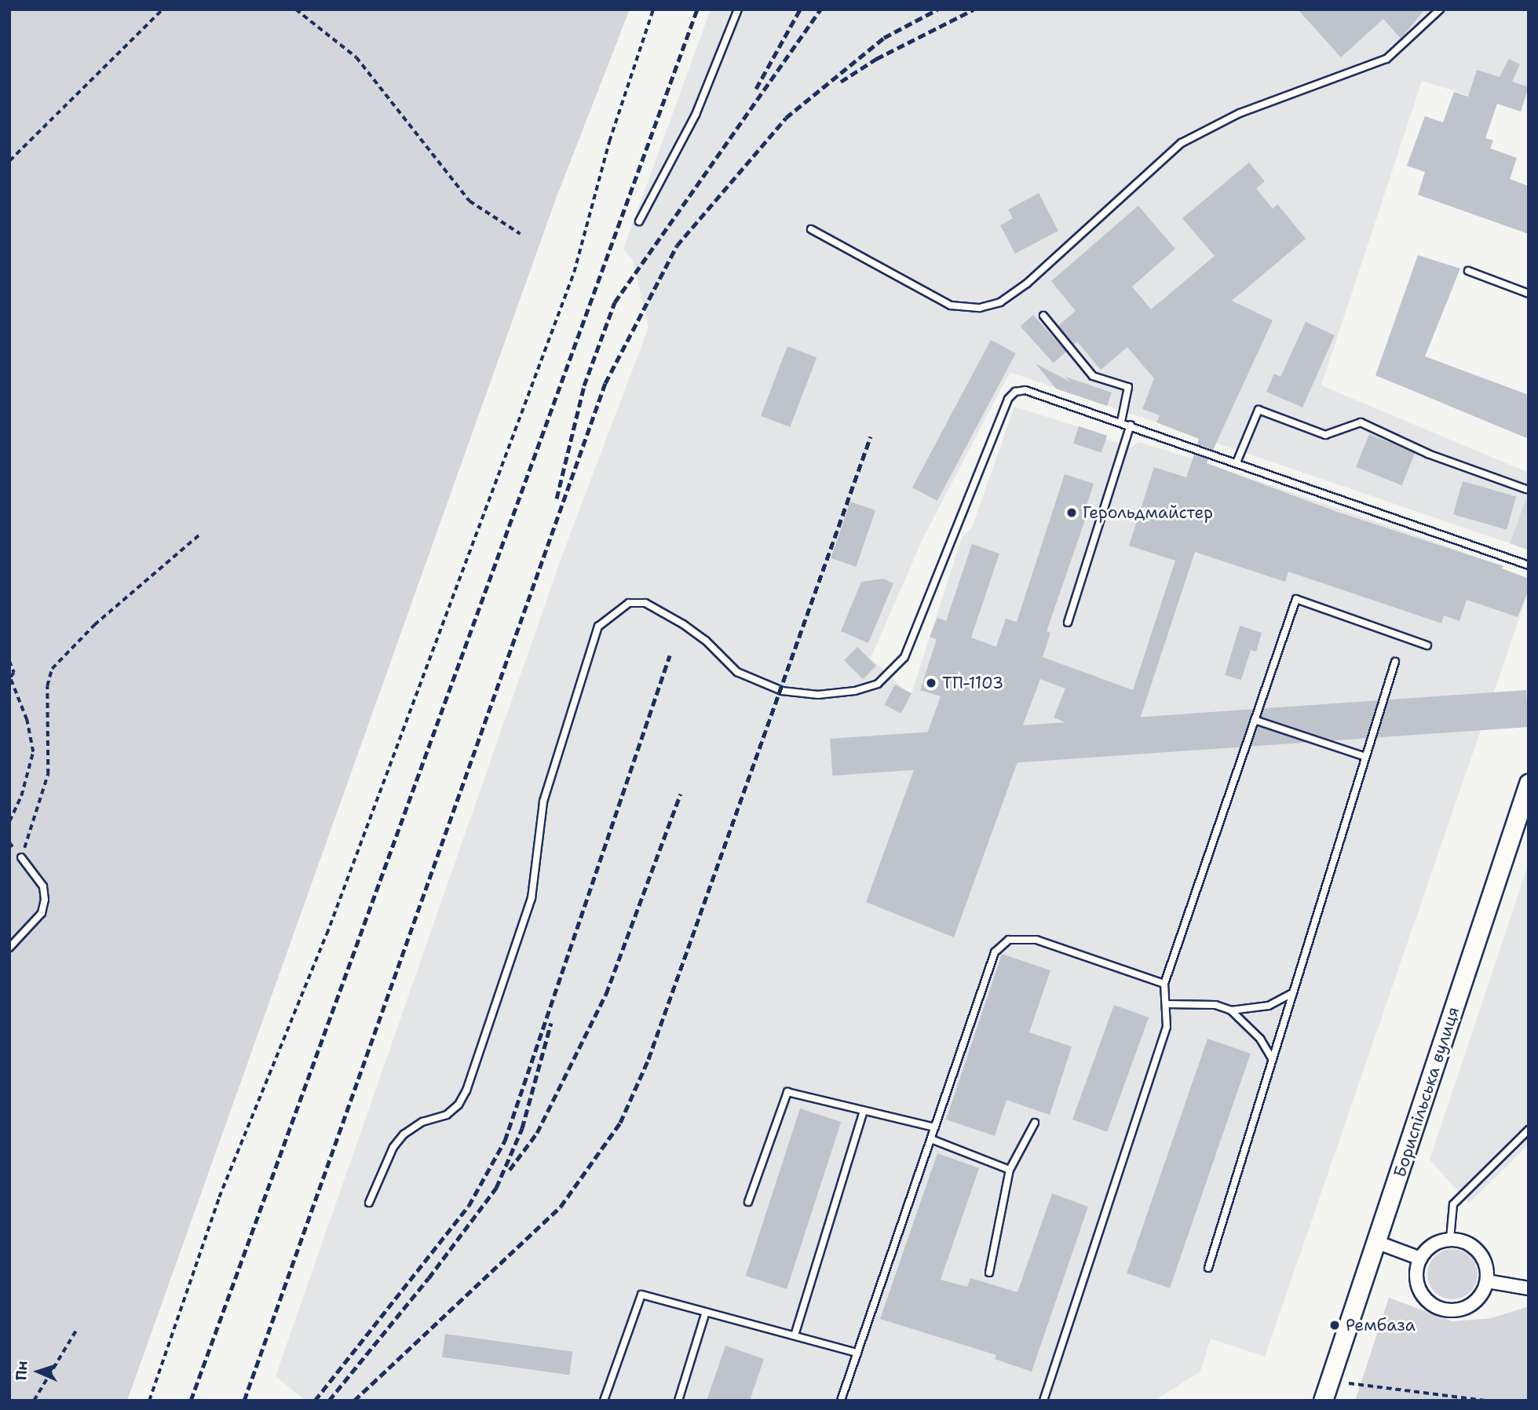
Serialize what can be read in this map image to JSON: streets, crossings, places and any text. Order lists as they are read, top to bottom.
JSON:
{
  "streets": {
    "main road": ["Бориспільська вулиця"]
  },
  "places": ["Герольдмайстер", "ТП-1103", "Рембаза"],
  "north": "left"
}
